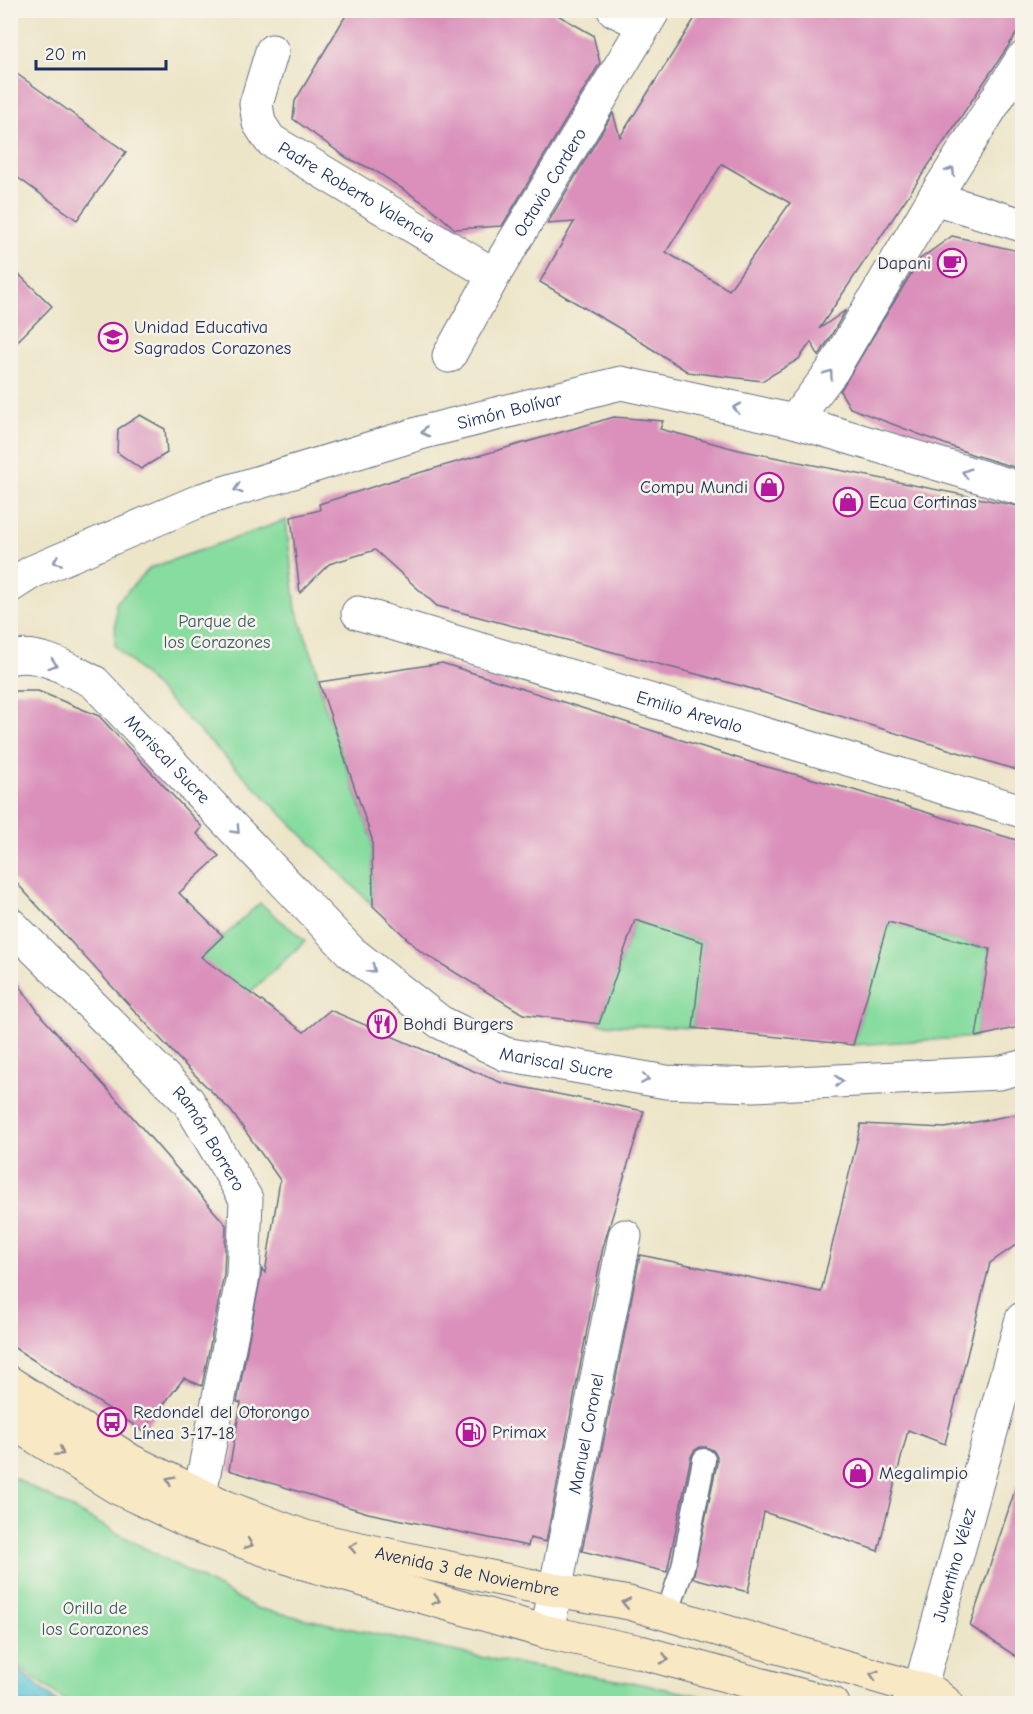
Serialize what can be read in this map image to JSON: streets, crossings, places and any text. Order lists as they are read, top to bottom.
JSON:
{
  "streets": {
    "street": [
      "Octavio Cordero",
      "Padre Roberto Valencia",
      "Simón Bolívar",
      "Emilio Arevalo",
      "Mariscal Sucre",
      "Ramón Borrero",
      "Manuel Coronel",
      "Juventino Vélez",
      "Avenida 3 de Noviembre"
    ]
  },
  "crossings": [
    ["Octavio Cordero", "Padre Roberto Valencia"],
    ["Ramón Borrero", "Avenida 3 de Noviembre"],
    ["Manuel Coronel", "Avenida 3 de Noviembre"],
    ["Juventino Vélez", "Avenida 3 de Noviembre"]
  ],
  "one_way": ["Simón Bolívar", "Mariscal Sucre"],
  "parks": ["Parque de los Corazones", "Orilla de los Corazones"],
  "places": {
    "cafe": ["Dapani"],
    "school or university": ["Unidad Educativa Sagrados Corazones"],
    "shop": ["Compu Mundi", "Ecua Cortinas", "Megalimpio"],
    "restaurant": ["Bohdi Burgers"],
    "bus stop": ["Redondel del Otorongo Línea 3-17-18"],
    "fuel station": ["Primax"]
  },
  "scale_bar": "20 m"
}
